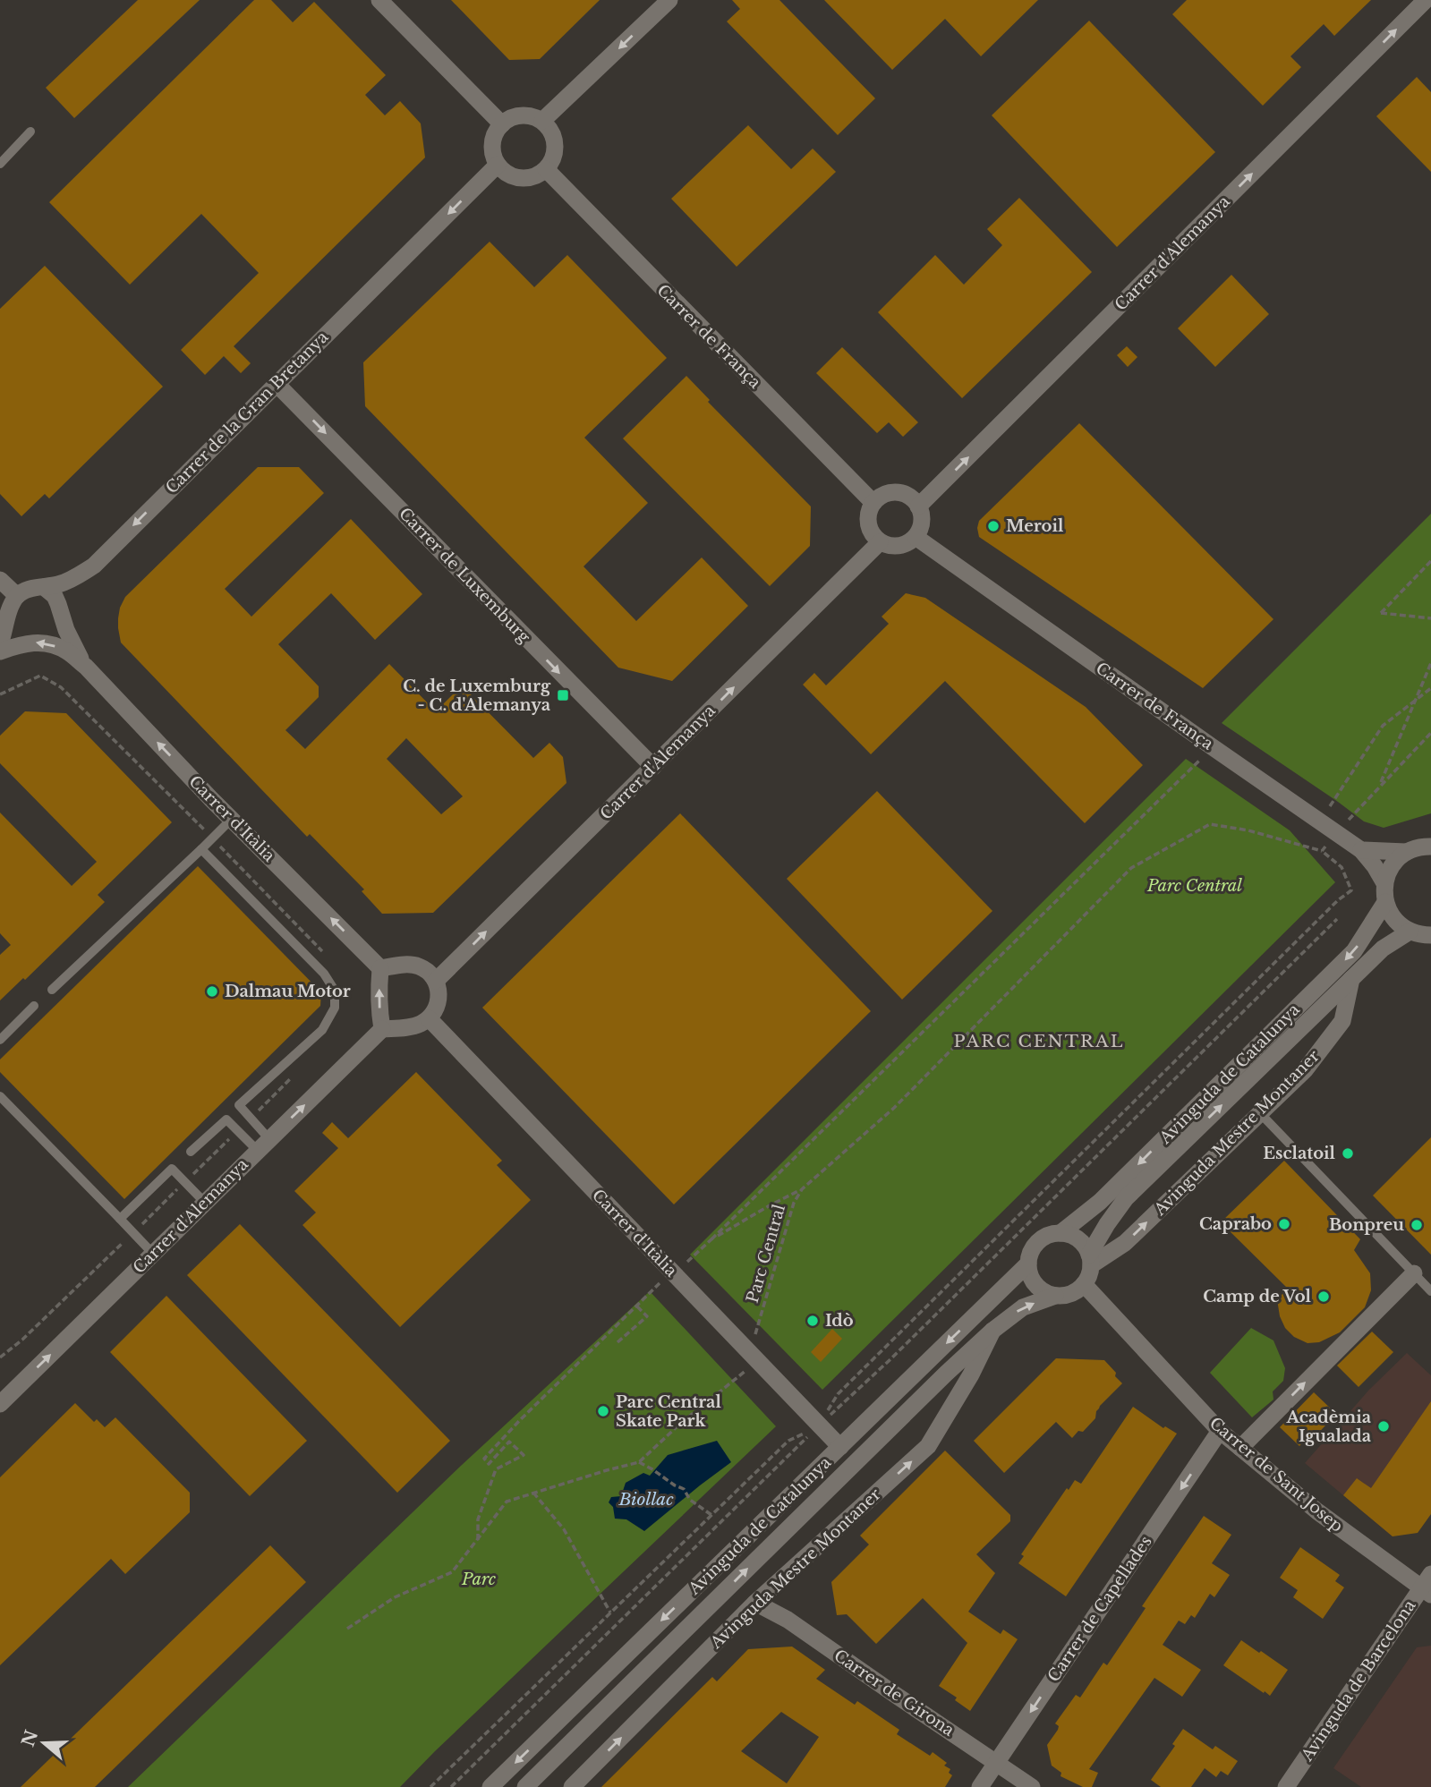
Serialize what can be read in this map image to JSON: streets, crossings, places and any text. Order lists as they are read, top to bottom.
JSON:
{
  "streets": {
    "street": [
      "Carrer d'Alemanya",
      "Carrer de França",
      "Carrer de la Gran Bretanya",
      "Carrer de Luxemburg",
      "Carrer d'Itàlia",
      "Avinguda de Catalunya",
      "Avinguda Mestre Montaner",
      "Carrer de Sant Josep",
      "Carrer de Capellades",
      "Avinguda de Barcelona",
      "Carrer de Girona"
    ],
    "path": ["Parc Central"]
  },
  "crossings": [
    ["Carrer d'Alemanya", "Carrer de França"],
    ["Carrer d'Alemanya", "Carrer de Luxemburg"],
    ["Carrer d'Alemanya", "Carrer d'Itàlia"],
    ["Carrer de França", "Carrer de la Gran Bretanya"],
    ["Carrer de la Gran Bretanya", "Carrer de Luxemburg"],
    ["Carrer de la Gran Bretanya", "Carrer d'Itàlia"],
    ["Carrer d'Itàlia", "Avinguda de Catalunya"],
    ["Carrer d'Itàlia", "Parc Central"],
    ["Avinguda de Catalunya", "Avinguda Mestre Montaner"],
    ["Avinguda de Catalunya", "Carrer de Sant Josep"],
    ["Avinguda Mestre Montaner", "Carrer de Sant Josep"],
    ["Avinguda Mestre Montaner", "Carrer de Girona"],
    ["Carrer de Sant Josep", "Carrer de Capellades"],
    ["Carrer de Sant Josep", "Avinguda de Barcelona"],
    ["Carrer de Capellades", "Carrer de Girona"]
  ],
  "one_way": [
    "Carrer d'Alemanya",
    "Carrer de la Gran Bretanya",
    "Carrer de Luxemburg",
    "Carrer d'Itàlia",
    "Avinguda Mestre Montaner",
    "Carrer de Capellades"
  ],
  "districts": ["PARC CENTRAL"],
  "water": ["Biollac"],
  "parks": ["Parc Central", "Parc"],
  "places": {
    "other": [
      "Meroil",
      "Dalmau Motor",
      "Esclatoil",
      "Caprabo",
      "Bonpreu",
      "Camp de Vol",
      "Idò",
      "Parc Central Skate Park",
      "Acadèmia Igualada"
    ],
    "transit": ["C. de Luxemburg - C. d'Alemanya"]
  },
  "north": "left"
}
